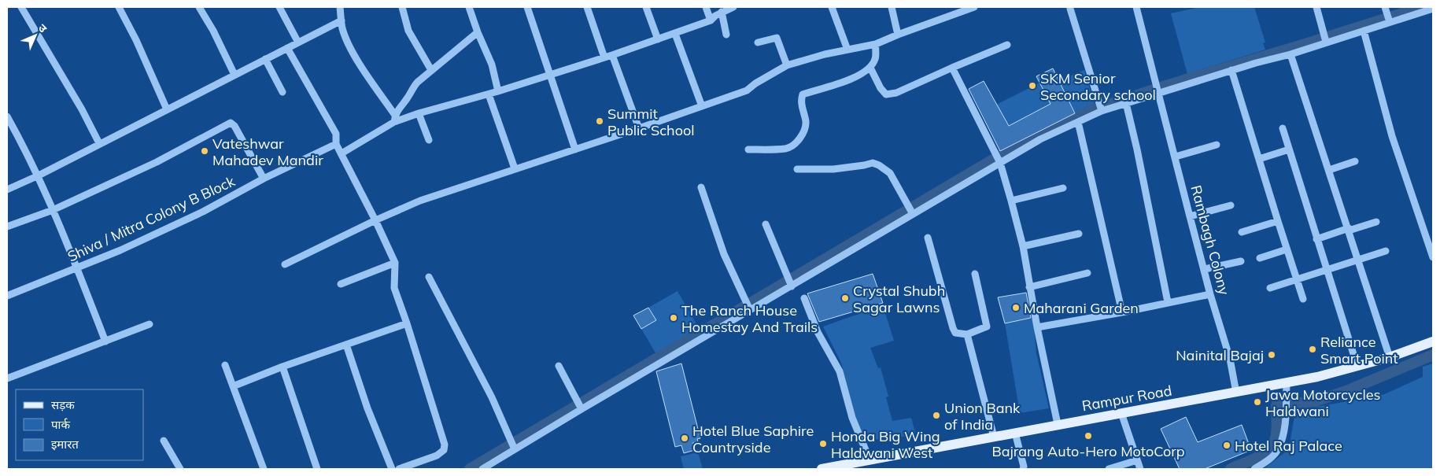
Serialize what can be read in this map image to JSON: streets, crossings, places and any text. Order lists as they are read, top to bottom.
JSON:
{
  "streets": {
    "main road": ["Rampur Road"],
    "street": ["Shiva / Mitra Colony B Block", "Rambagh Colony"]
  },
  "crossings": [
    ["Rambagh Colony", "Rampur Road"]
  ],
  "places": [
    "SKM Senior Secondary school",
    "Summit Public School",
    "Vateshwar Mahadev Mandir",
    "Crystal Shubh Sagar Lawns",
    "Maharani Garden",
    "The Ranch House Homestay And Trails",
    "Reliance Smart Point",
    "Nainital Bajaj",
    "Jawa Motorcycles Haldwani",
    "Union Bank of India",
    "Bajrang Auto-Hero MotoCorp",
    "Hotel Blue Saphire Countryside",
    "Honda Big Wing Haldwani West",
    "Hotel Raj Palace"
  ],
  "legend": ["सड़क", "पार्क", "इमारत"],
  "north": "top right"
}
